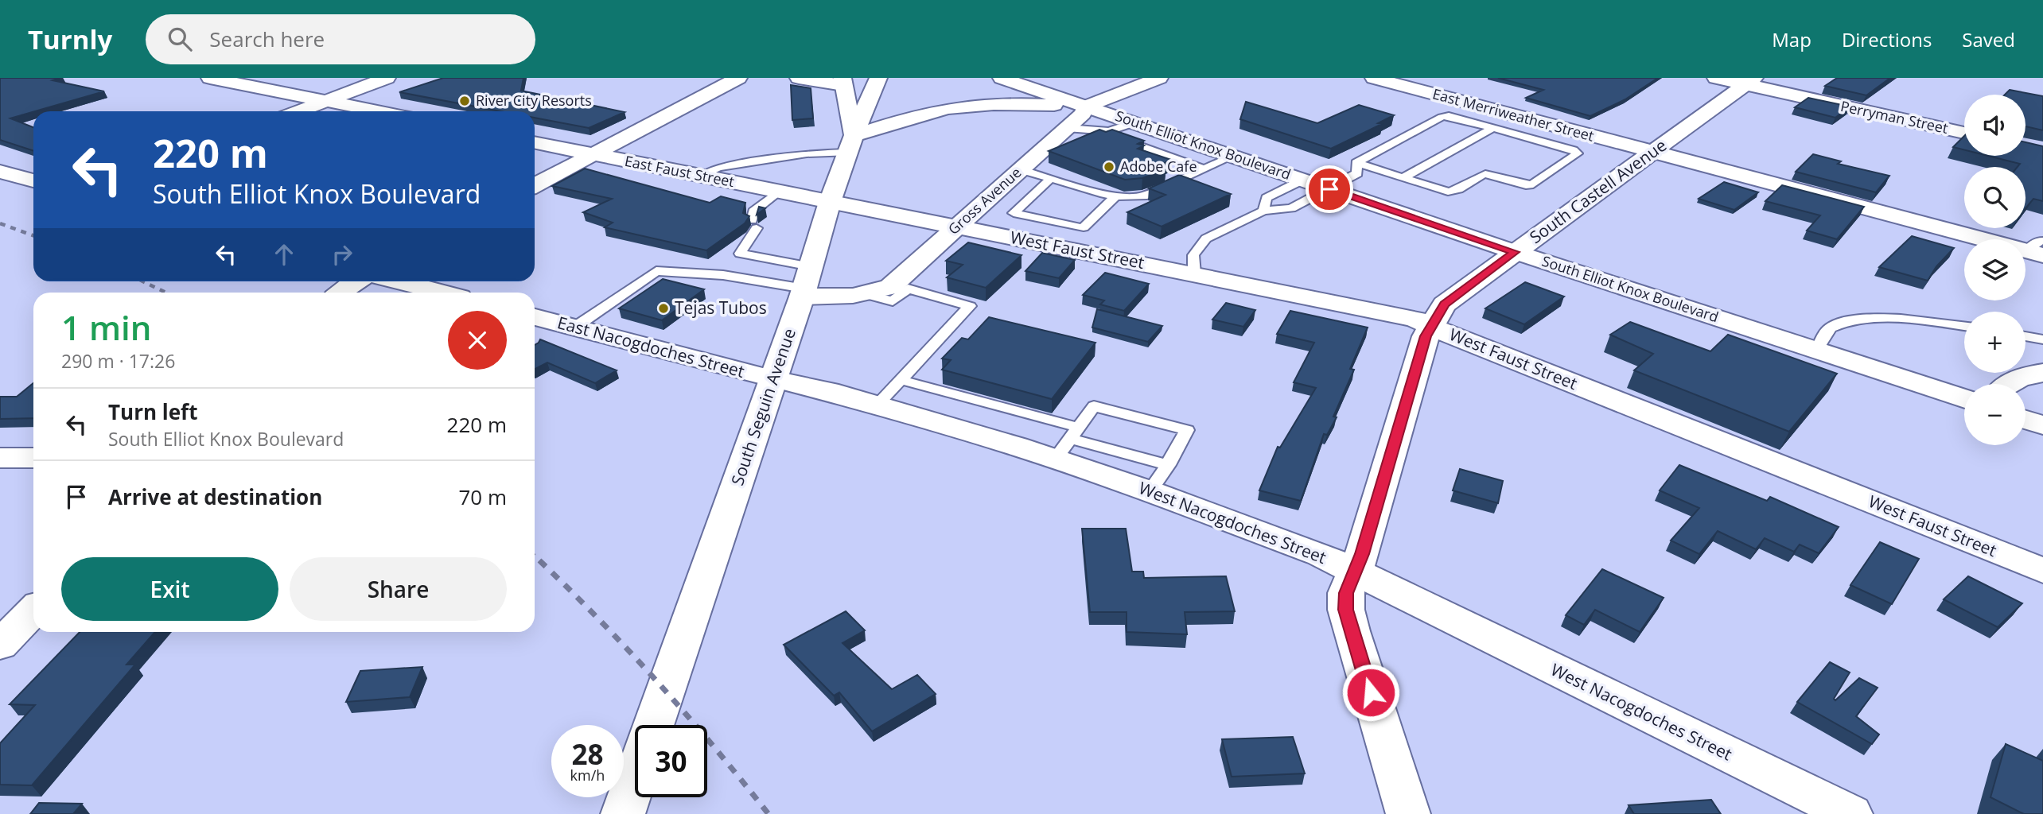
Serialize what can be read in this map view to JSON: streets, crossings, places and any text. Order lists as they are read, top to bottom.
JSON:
{
  "streets": {
    "street": [
      "East Merriweather Street",
      "Perryman Street",
      "South Elliot Knox Boulevard",
      "East Faust Street",
      "South Castell Avenue",
      "Gross Avenue",
      "West Faust Street",
      "East Nacogdoches Street",
      "South Seguin Avenue",
      "West Nacogdoches Street"
    ]
  },
  "crossings": [
    ["East Merriweather Street", "South Castell Avenue"],
    ["Perryman Street", "South Castell Avenue"],
    ["South Elliot Knox Boulevard", "South Castell Avenue"],
    ["South Elliot Knox Boulevard", "Gross Avenue"],
    ["East Faust Street", "West Faust Street"],
    ["East Faust Street", "South Seguin Avenue"],
    ["South Castell Avenue", "West Faust Street"],
    ["South Castell Avenue", "West Nacogdoches Street"],
    ["Gross Avenue", "West Faust Street"],
    ["Gross Avenue", "South Seguin Avenue"],
    ["West Faust Street", "South Seguin Avenue"],
    ["East Nacogdoches Street", "South Seguin Avenue"],
    ["East Nacogdoches Street", "West Nacogdoches Street"],
    ["South Seguin Avenue", "West Nacogdoches Street"]
  ],
  "places": ["River City Resorts", "Adobe Cafe", "Tejas Tubos"],
  "page": {
    "header": "Turnly",
    "search": "Search here",
    "nav": ["Map", "Directions", "Saved"],
    "map_buttons": ["+", "−"],
    "turn": ["220 m", "South Elliot Knox Boulevard"],
    "heading": ["1 min", "290 m · 17:26"],
    "list": [
      {
        "name": "Turn left",
        "note": "South Elliot Knox Boulevard",
        "value": "220 m"
      },
      {
        "name": "Arrive at destination",
        "value": "70 m"
      }
    ],
    "buttons": ["Exit", "Share"],
    "speed": "28 km/h",
    "limit": "30"
  }
}
